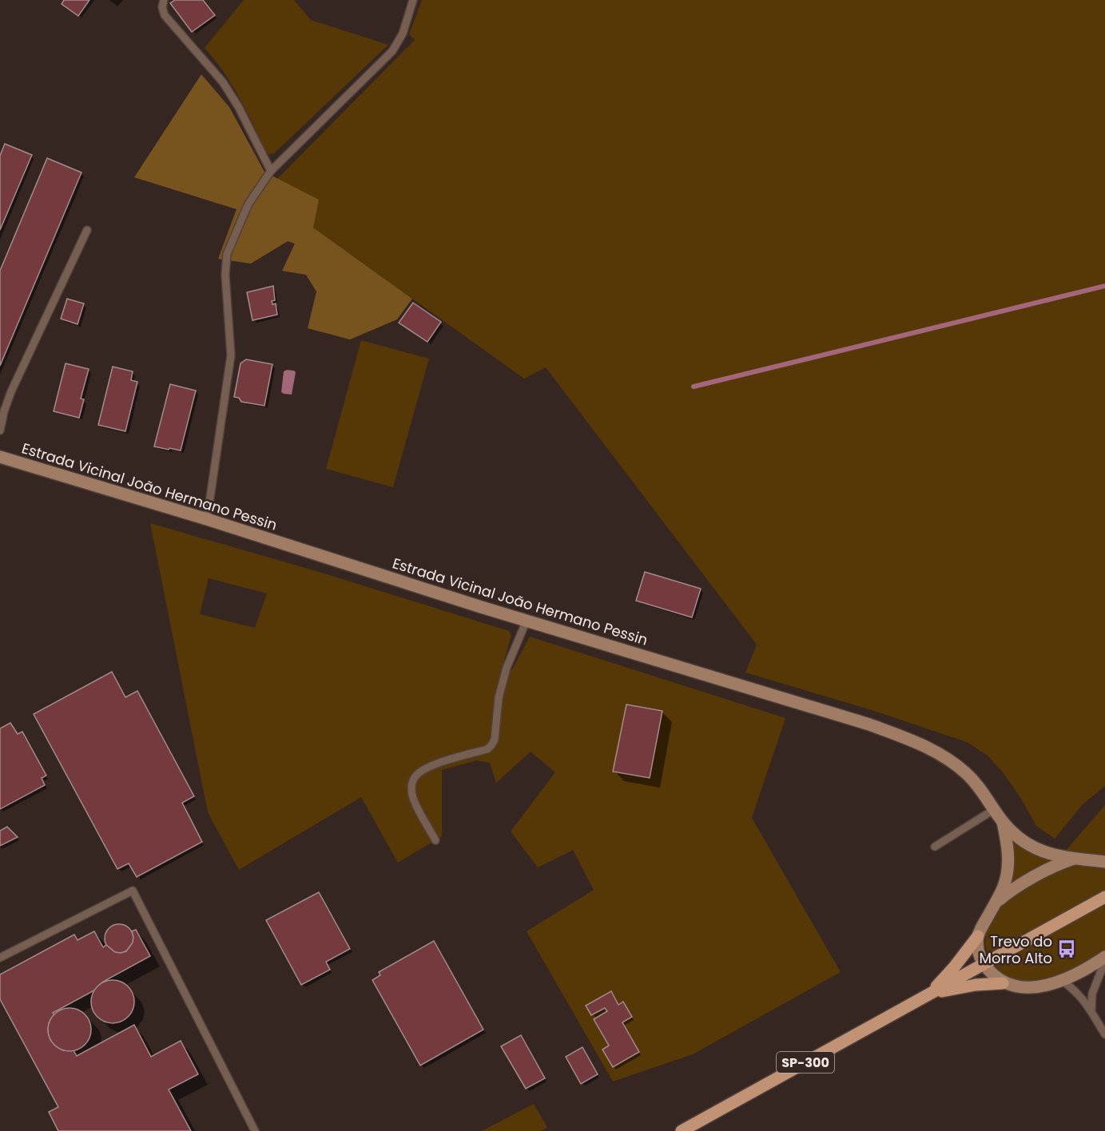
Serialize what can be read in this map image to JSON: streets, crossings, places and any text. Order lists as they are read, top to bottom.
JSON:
{
  "streets": {
    "main road": ["Estrada Vicinal João Hermano Pessin", "SP-300"]
  },
  "places": {
    "bus stop": ["Trevo do Morro Alto"]
  }
}
